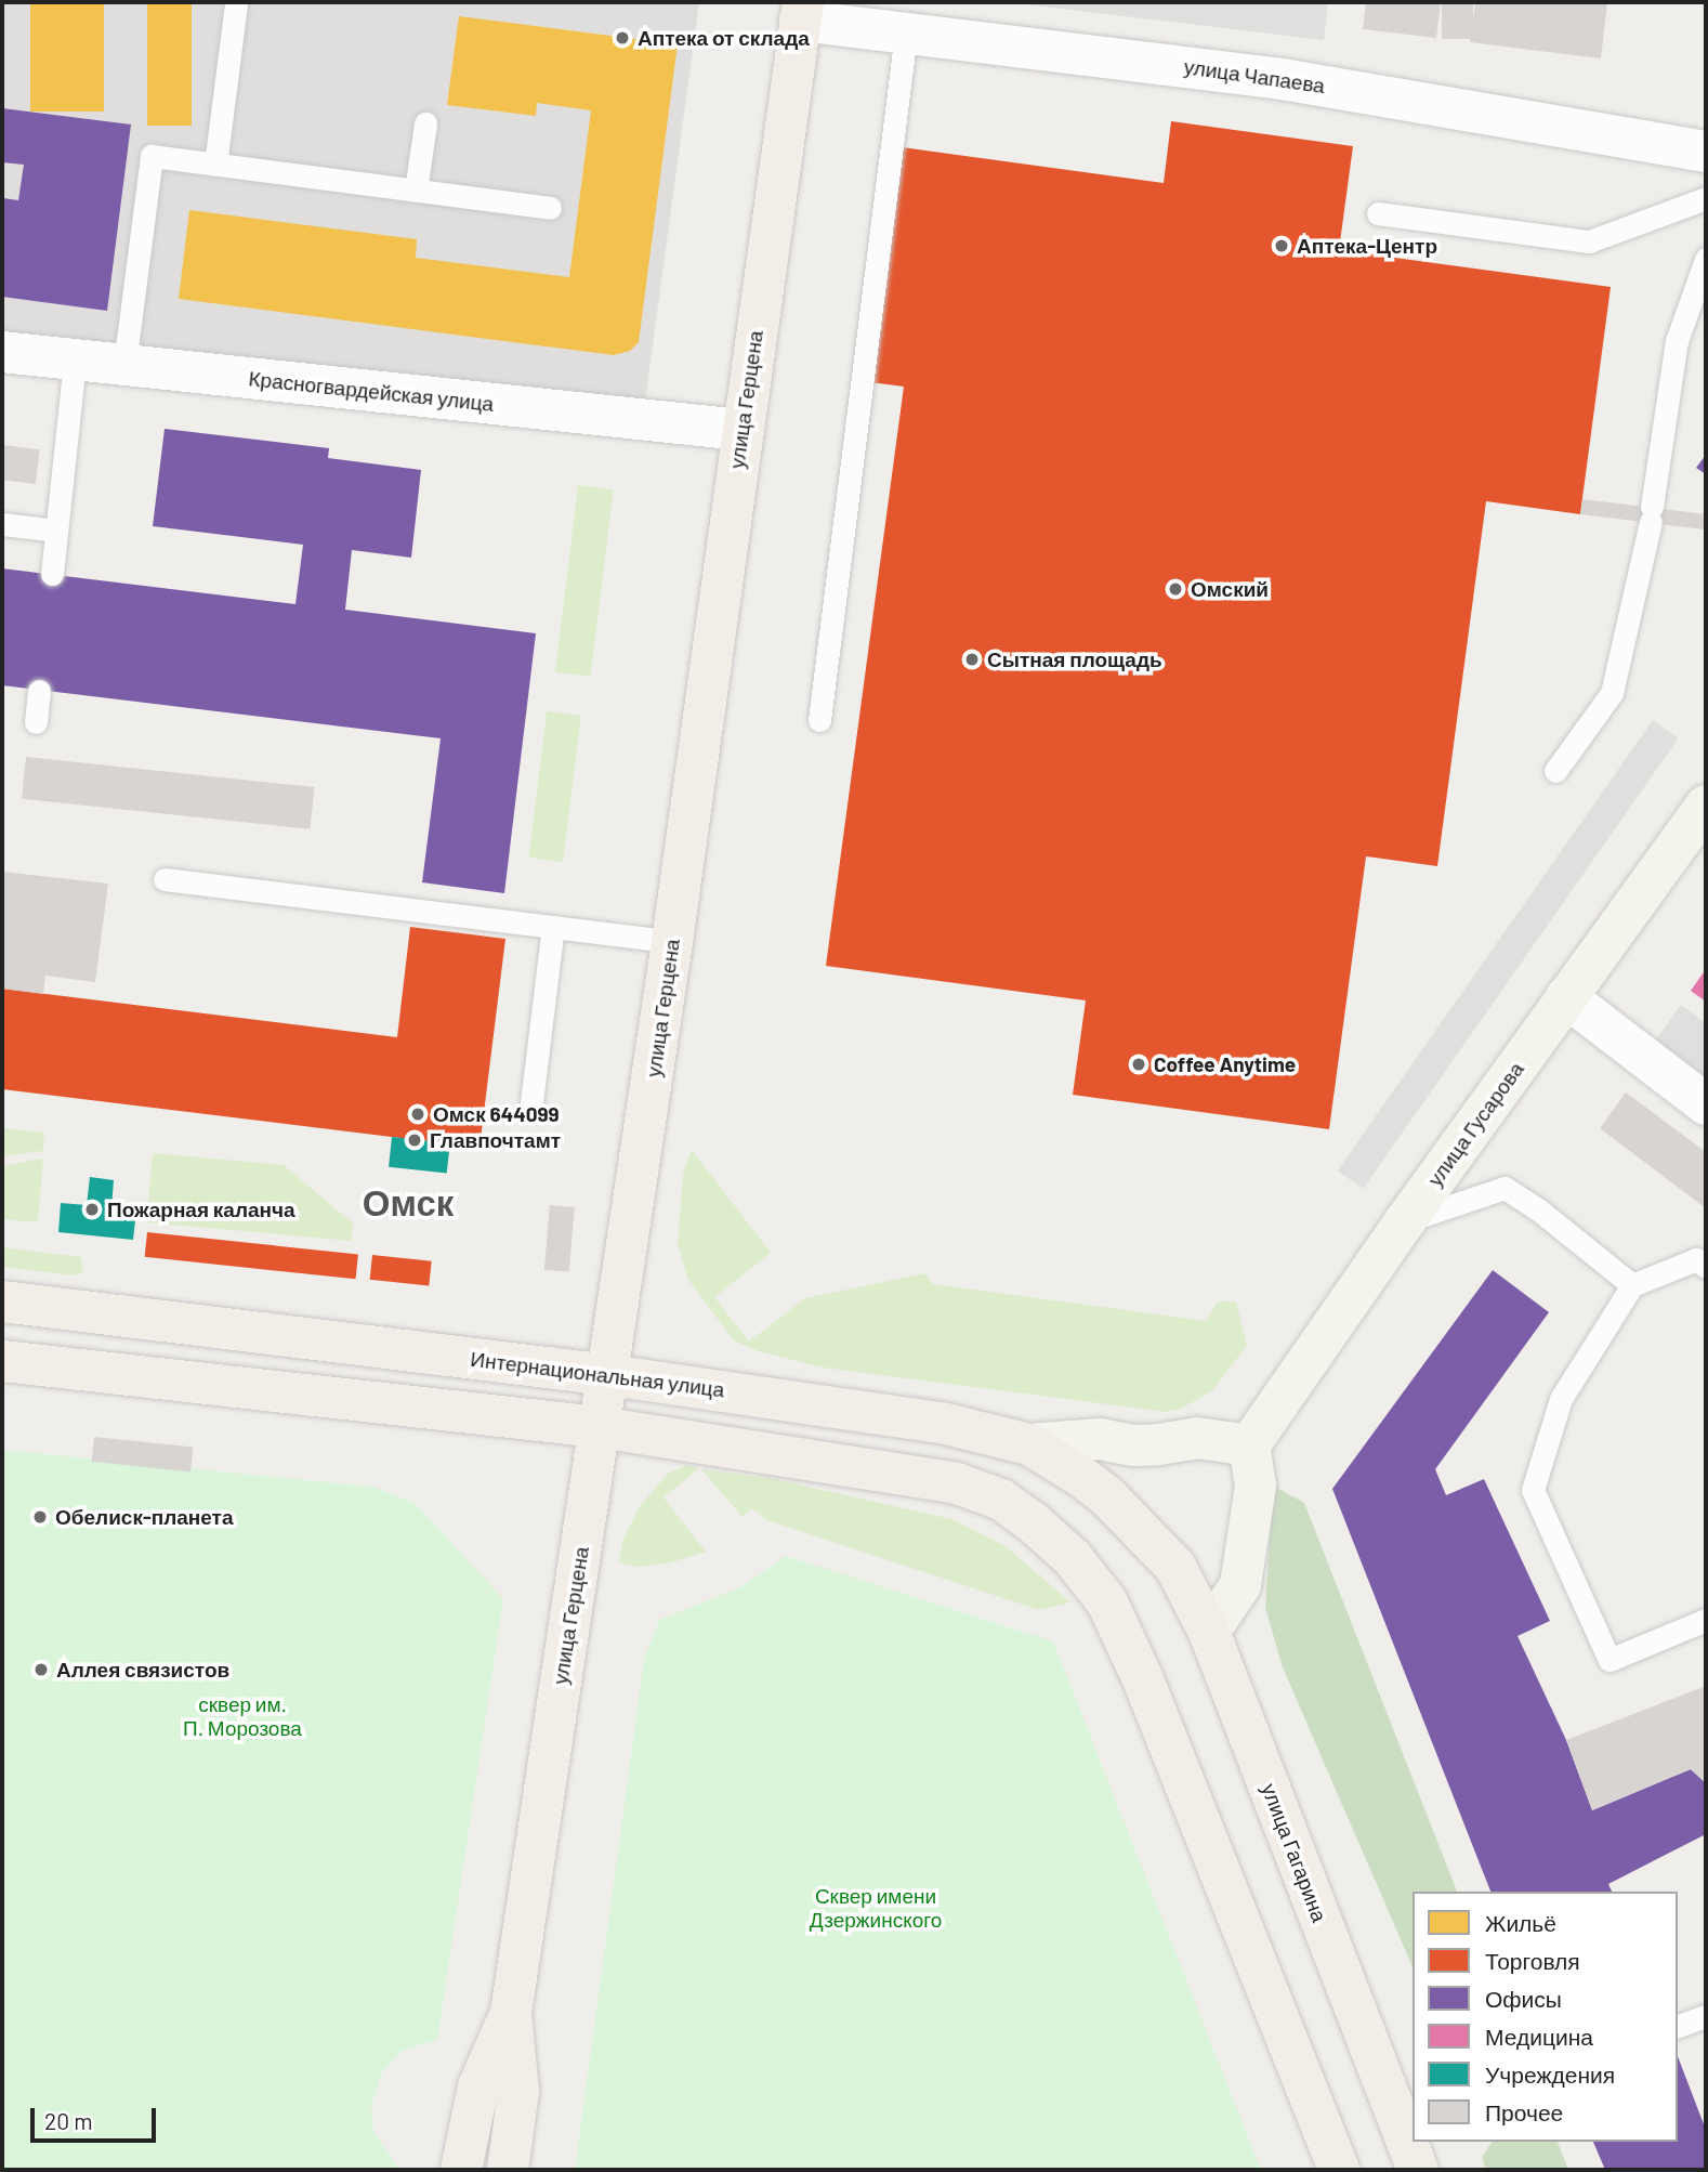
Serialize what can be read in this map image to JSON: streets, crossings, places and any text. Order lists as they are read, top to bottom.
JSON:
{
  "streets": {
    "main road": [
      "улица Герцена",
      "улица Гусарова",
      "Интернациональная улица",
      "улица Гагарина"
    ],
    "street": ["улица Чапаева", "Красногвардейская улица"]
  },
  "crossings": [
    ["улица Чапаева", "улица Герцена"],
    ["Красногвардейская улица", "улица Герцена"],
    ["улица Герцена", "Интернациональная улица"],
    ["Интернациональная улица", "улица Гагарина"]
  ],
  "districts": ["Омск"],
  "parks": ["сквер им. П. Морозова", "Сквер имени Дзержинского"],
  "places": [
    "Аптека от склада",
    "Аптека-Центр",
    "Омский",
    "Сытная площадь",
    "Coffee Anytime",
    "Омск 644099",
    "Главпочтамт",
    "Пожарная каланча",
    "Обелиск-планета",
    "Аллея связистов"
  ],
  "legend": [
    "Жильё",
    "Торговля",
    "Офисы",
    "Медицина",
    "Учреждения",
    "Прочее"
  ],
  "scale_bar": "20 m"
}
